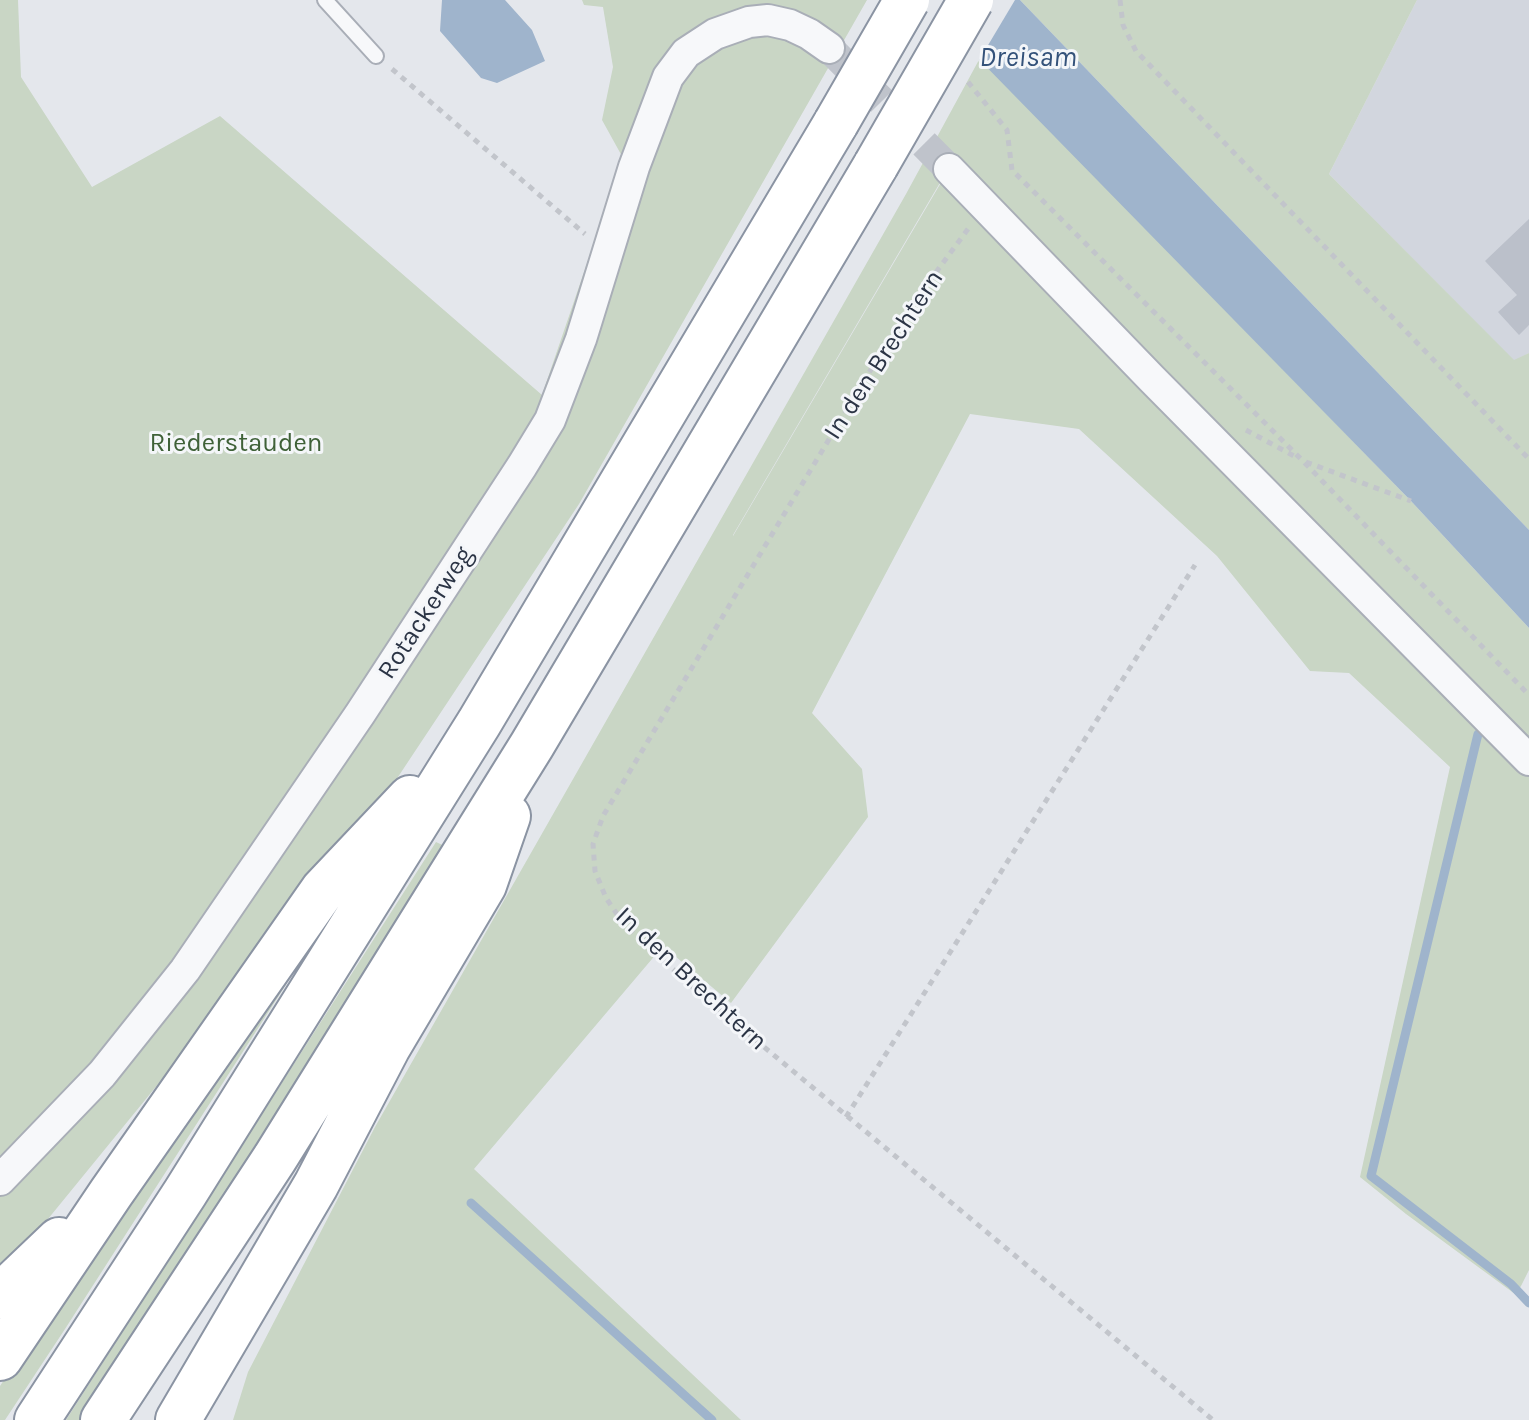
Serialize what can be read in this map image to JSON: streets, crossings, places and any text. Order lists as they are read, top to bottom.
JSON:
{
  "streets": {
    "street": ["Rotackerweg"],
    "path": ["In den Brechtern"]
  },
  "water": ["Dreisam"],
  "parks": ["Riederstauden"]
}
